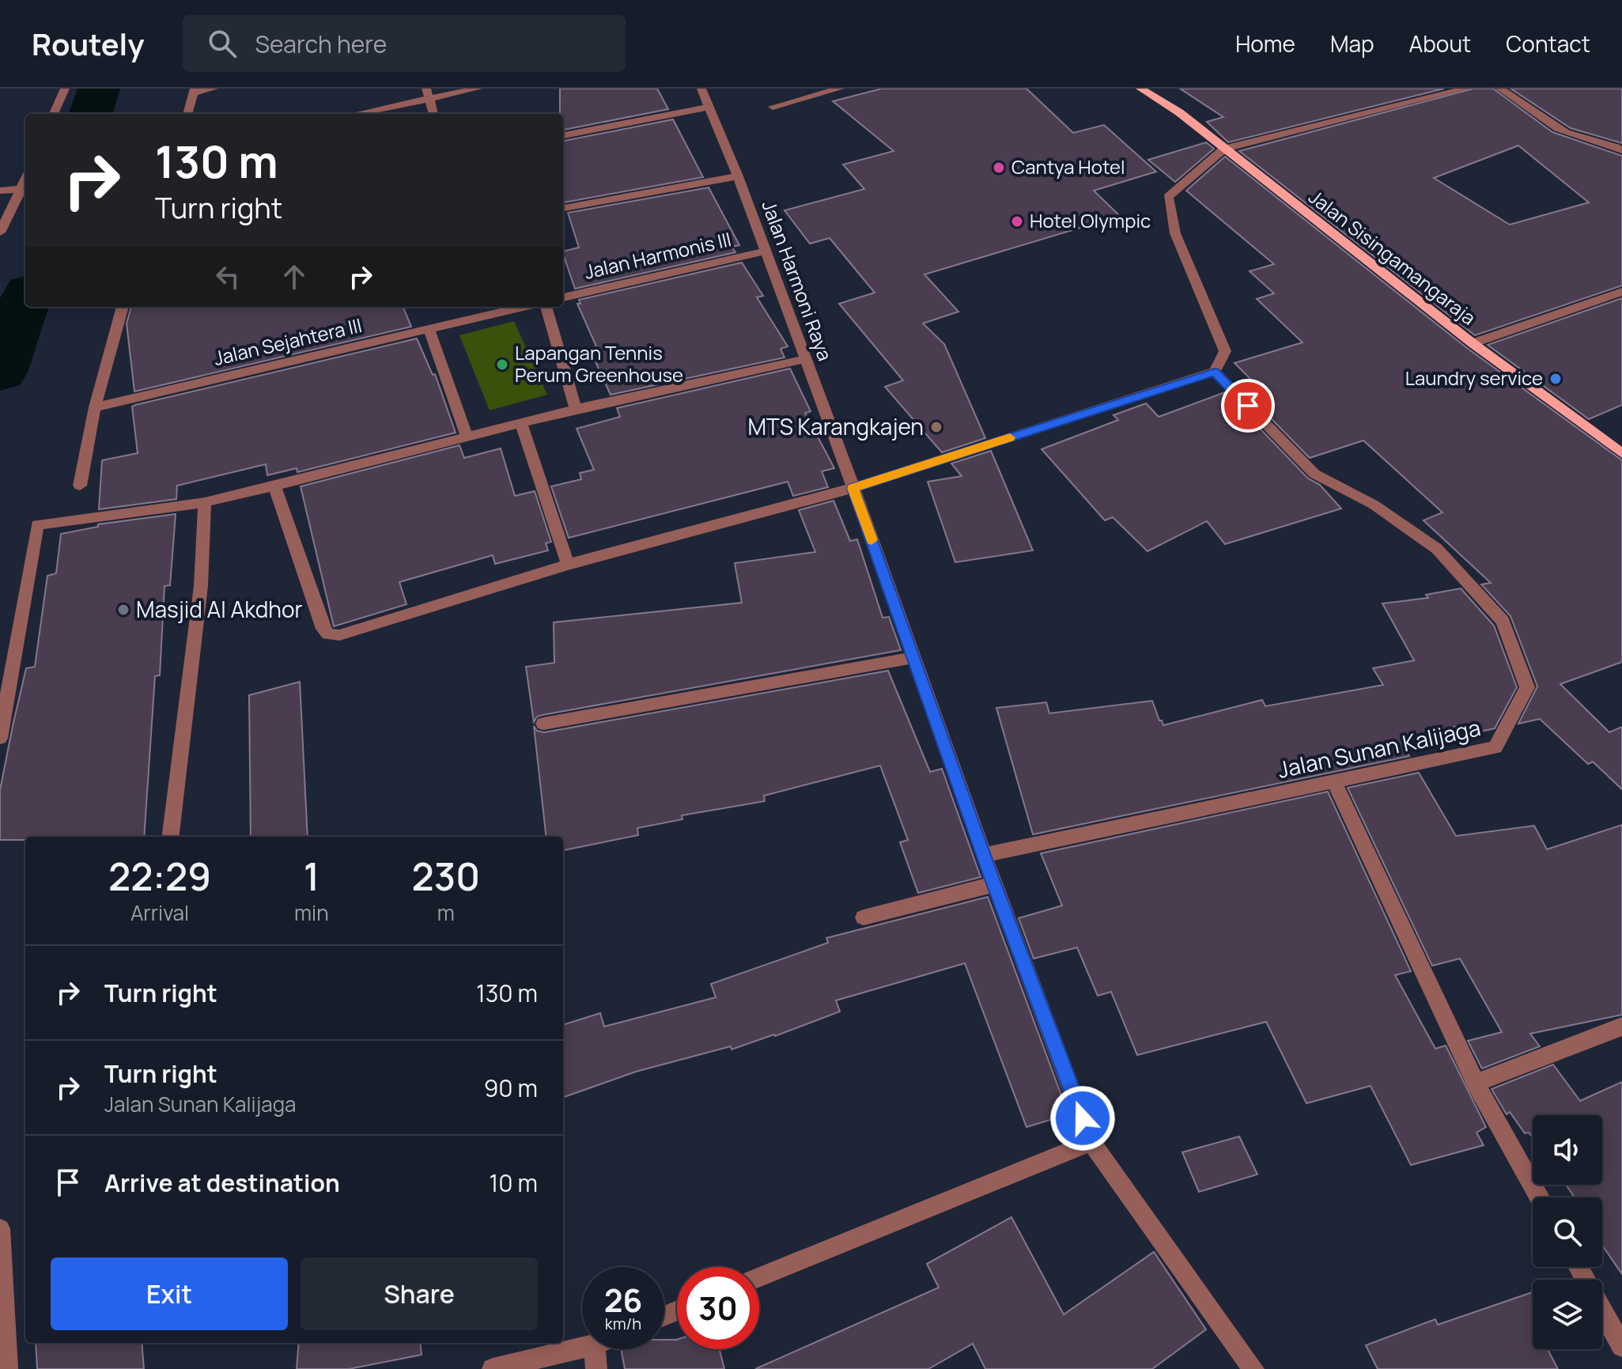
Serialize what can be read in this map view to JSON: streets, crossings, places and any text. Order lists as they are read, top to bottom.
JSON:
{
  "streets": {
    "main road": ["Jalan Sisingamangaraja"],
    "street": [
      "Jalan Harmonis III",
      "Jalan Harmoni Raya",
      "Jalan Sejahtera III",
      "Jalan Sunan Kalijaga"
    ]
  },
  "crossings": [
    ["Jalan Harmonis III", "Jalan Harmoni Raya"],
    ["Jalan Harmoni Raya", "Jalan Sunan Kalijaga"]
  ],
  "places": [
    "Cantya Hotel",
    "Hotel Olympic",
    "Lapangan Tennis Perum Greenhouse",
    "Laundry service",
    "MTS Karangkajen",
    "Masjid Al Akdhor"
  ],
  "page": {
    "header": "Routely",
    "search": "Search here",
    "nav": [
      "Home",
      "Map",
      "About",
      "Contact"
    ],
    "turn": ["130 m", "Turn right"],
    "eta": [
      "22:29",
      "Arrival",
      "1",
      "min",
      "230",
      "m"
    ],
    "list": [
      {
        "name": "Turn right",
        "value": "130 m"
      },
      {
        "name": "Turn right",
        "note": "Jalan Sunan Kalijaga",
        "value": "90 m"
      },
      {
        "name": "Arrive at destination",
        "value": "10 m"
      }
    ],
    "buttons": ["Exit", "Share"],
    "speed": "26 km/h",
    "limit": "30"
  }
}
